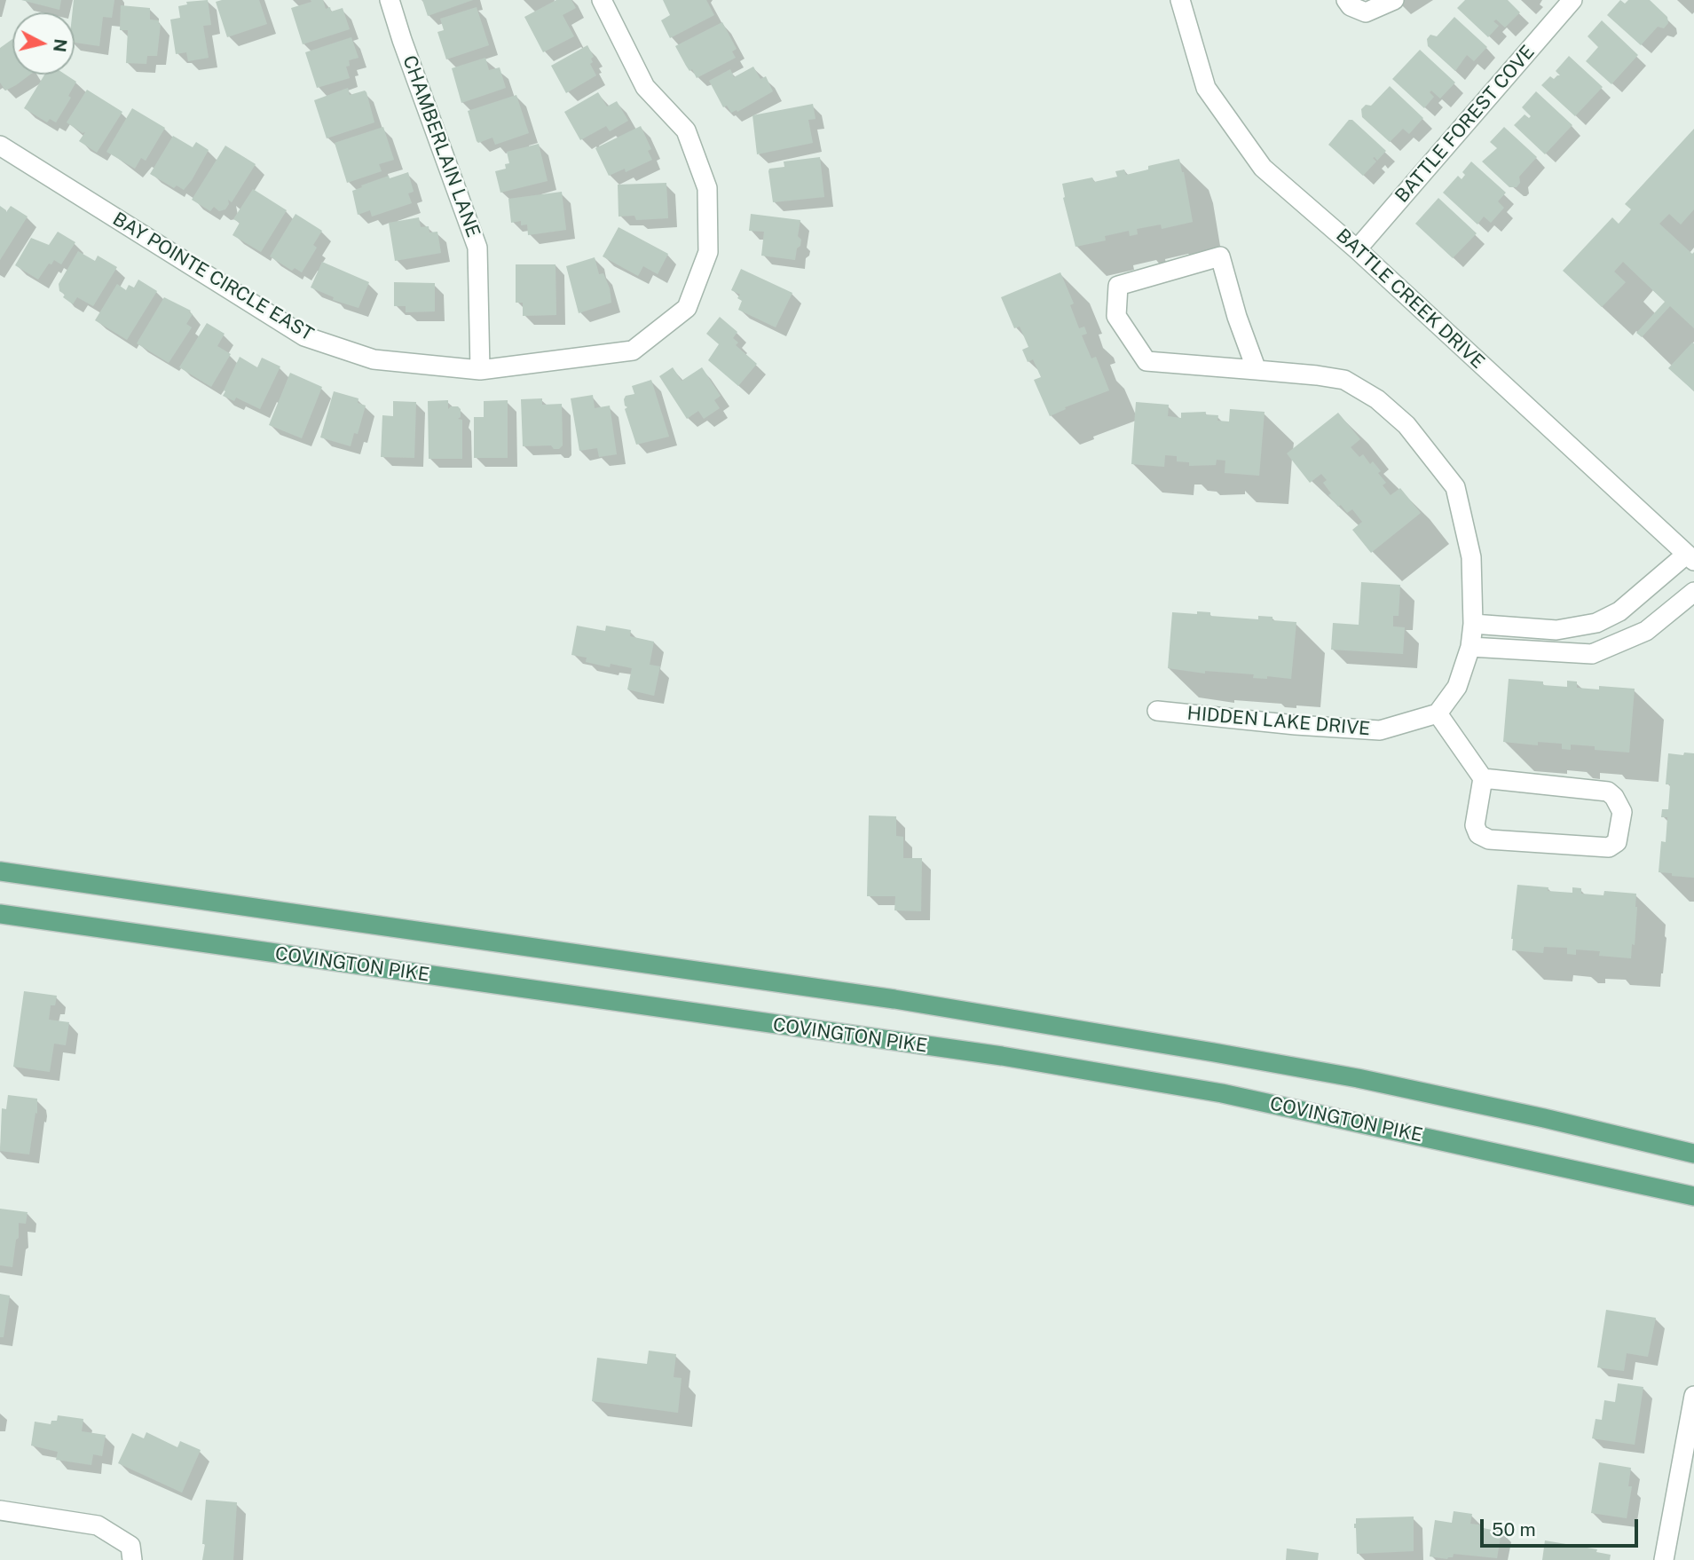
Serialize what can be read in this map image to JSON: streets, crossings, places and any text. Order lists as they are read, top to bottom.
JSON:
{
  "streets": {
    "main road": ["COVINGTON PIKE"],
    "street": [
      "BATTLE FOREST COVE",
      "CHAMBERLAIN LANE",
      "BAY POINTE CIRCLE EAST",
      "BATTLE CREEK DRIVE",
      "HIDDEN LAKE DRIVE"
    ]
  },
  "crossings": [
    ["BATTLE FOREST COVE", "BATTLE CREEK DRIVE"],
    ["CHAMBERLAIN LANE", "BAY POINTE CIRCLE EAST"]
  ],
  "scale_bar": "50 m",
  "north": "right"
}
